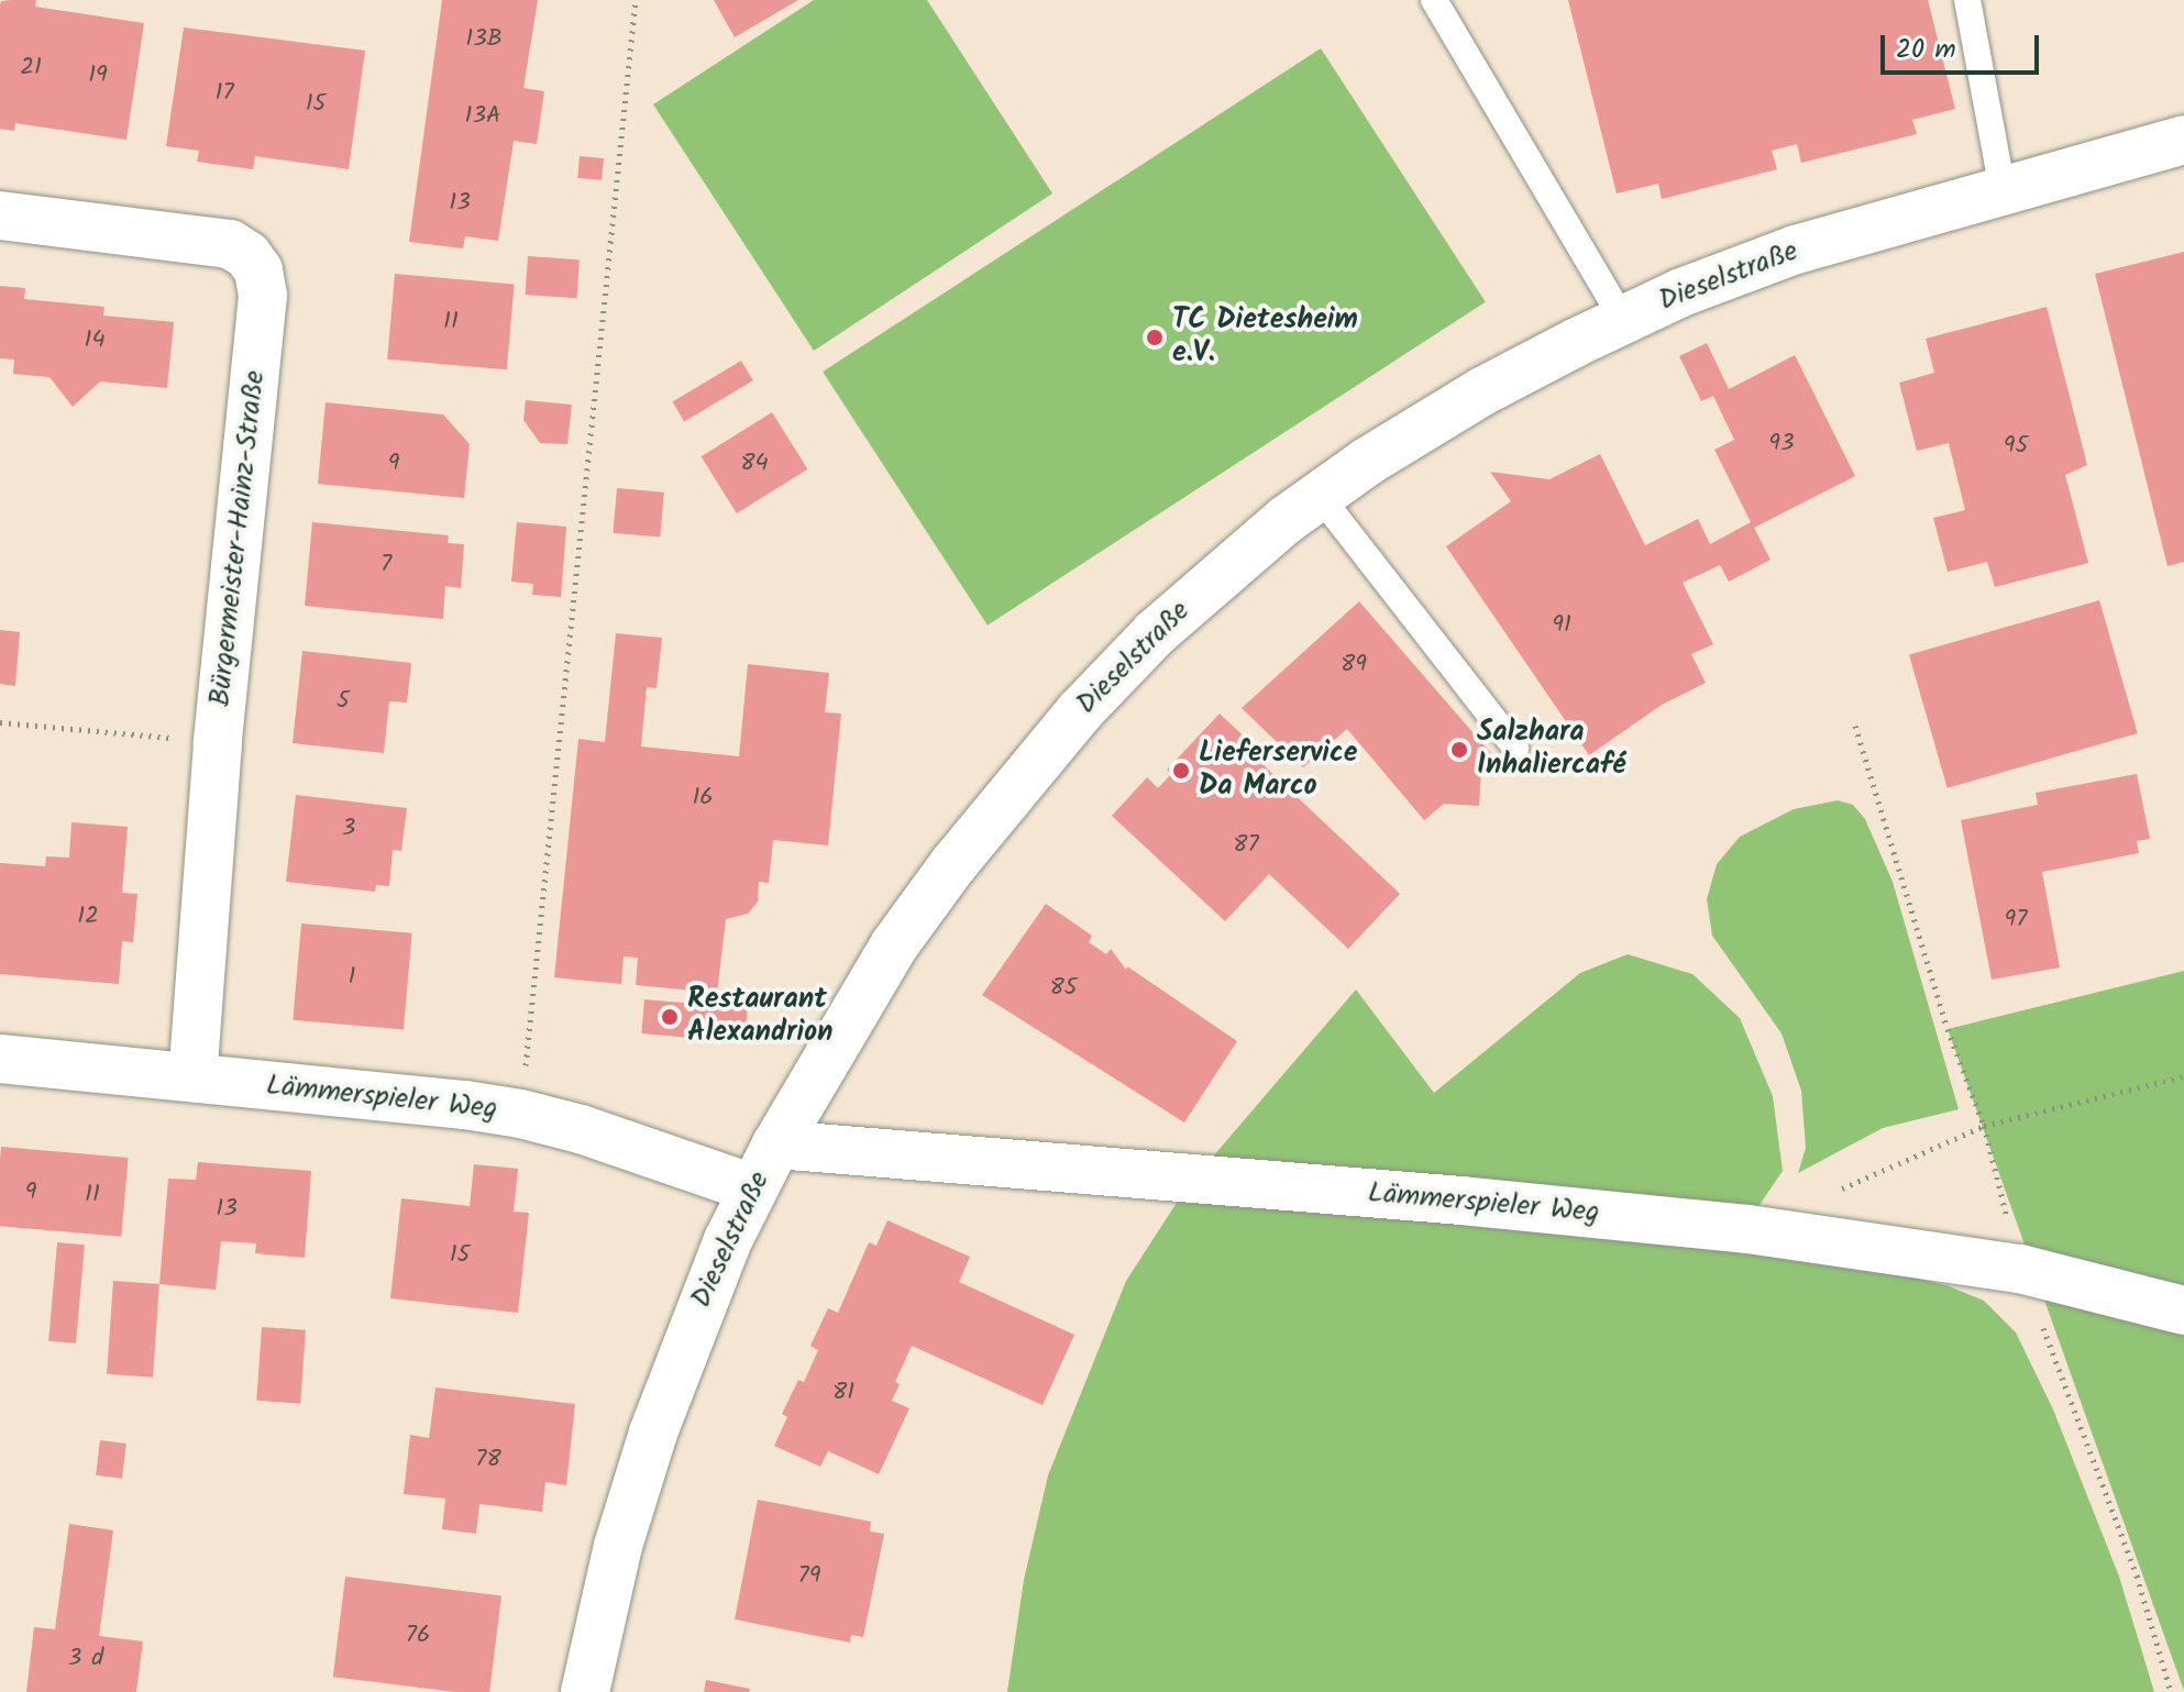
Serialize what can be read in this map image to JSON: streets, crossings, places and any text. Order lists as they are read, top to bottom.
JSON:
{
  "streets": {
    "street": ["Dieselstraße", "Bürgermeister-Hainz-Straße", "Lämmerspieler Weg"]
  },
  "crossings": [
    ["Dieselstraße", "Lämmerspieler Weg"],
    ["Bürgermeister-Hainz-Straße", "Lämmerspieler Weg"]
  ],
  "places": [
    "TC Dietesheim e.V.",
    "Salzhara Inhaliercafé",
    "Lieferservice Da Marco",
    "Restaurant Alexandrion"
  ],
  "house_numbers": [
    "13B",
    "21",
    "19",
    "17",
    "15",
    "13A",
    "13",
    "11",
    "14",
    "93",
    "95",
    "9",
    "84",
    "7",
    "91",
    "89",
    "5",
    "16",
    "3",
    "87",
    "12",
    "97",
    "1",
    "85",
    "9",
    "11",
    "13",
    "15",
    "81",
    "78",
    "79",
    "76",
    "3 d"
  ],
  "scale_bar": "20 m"
}
